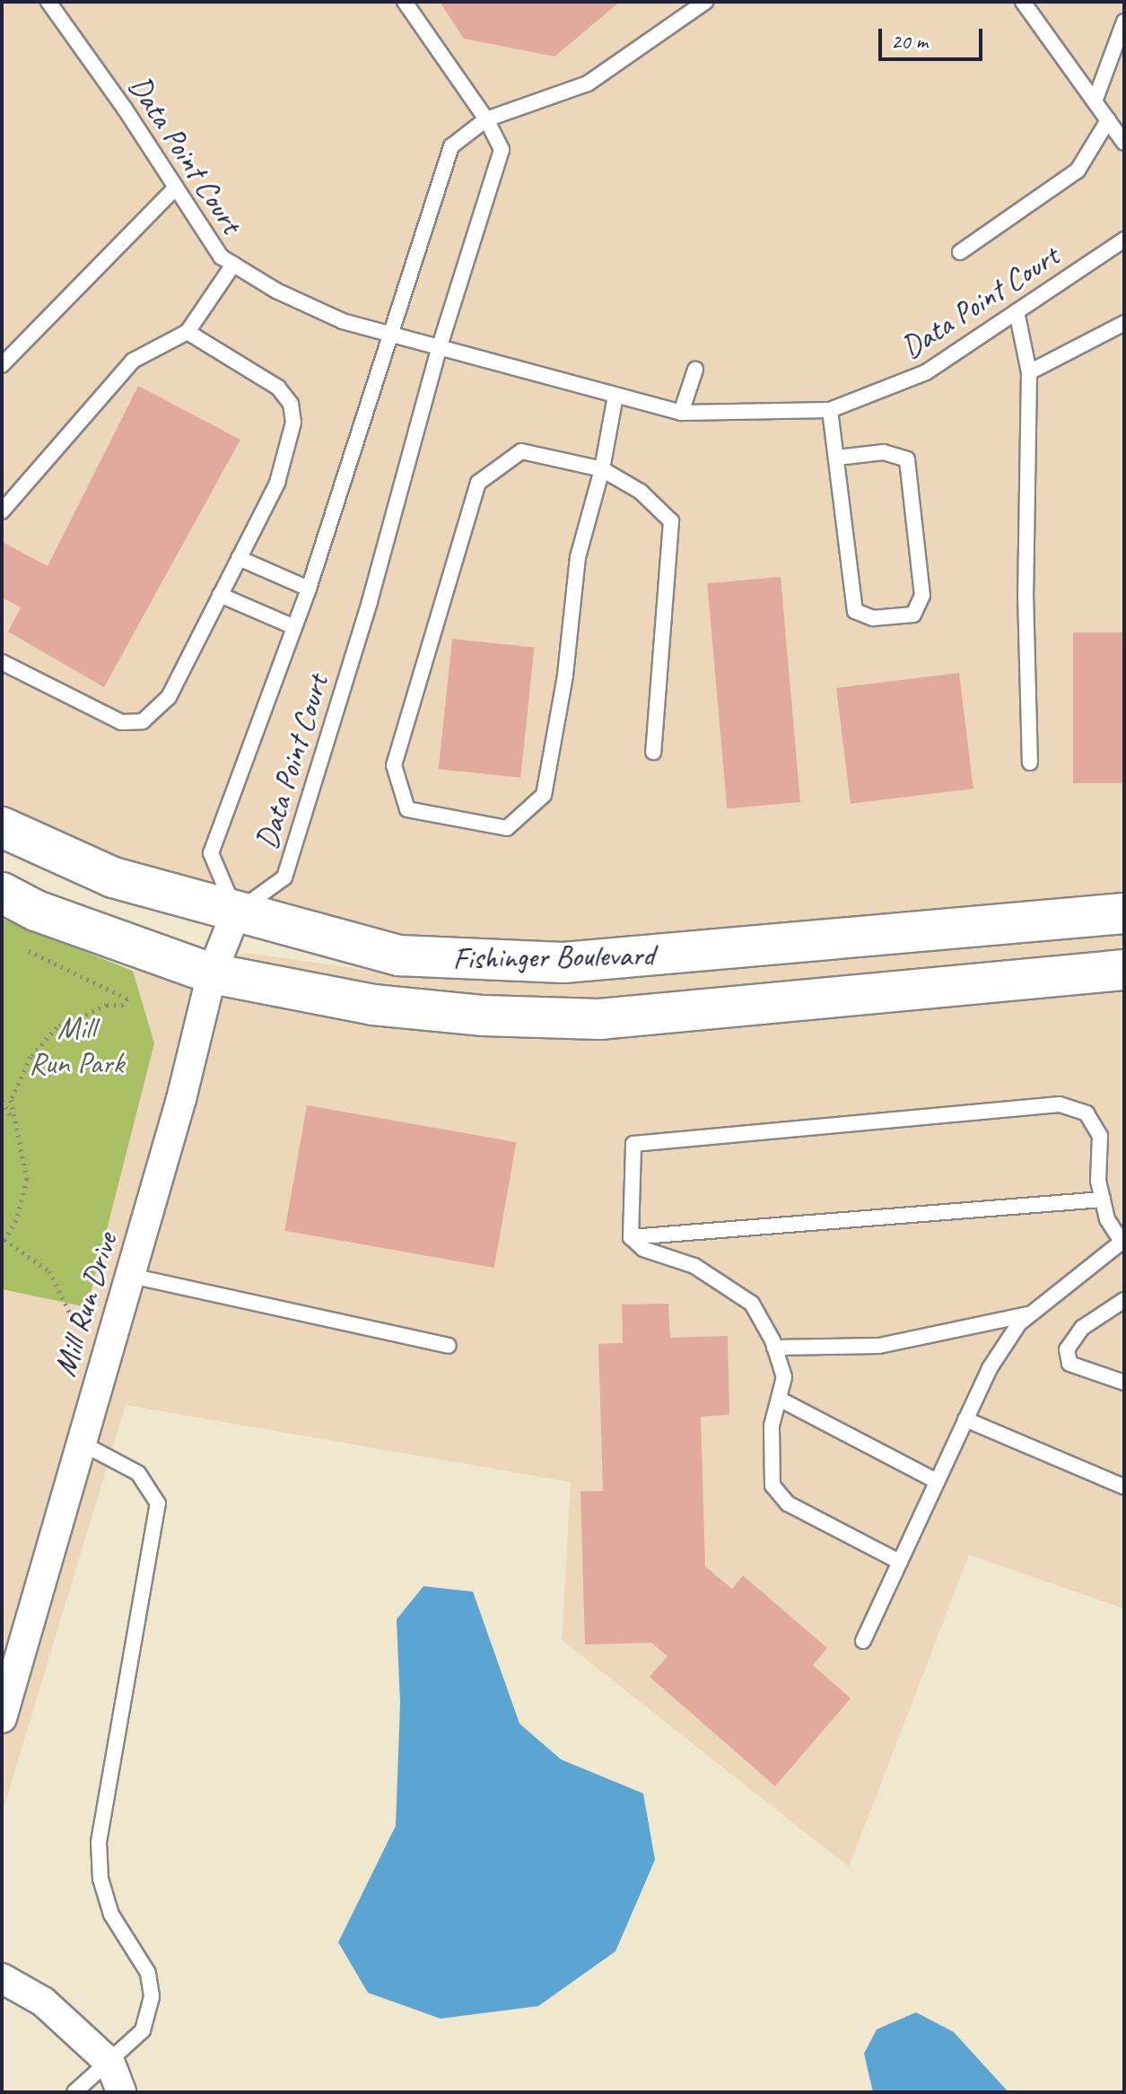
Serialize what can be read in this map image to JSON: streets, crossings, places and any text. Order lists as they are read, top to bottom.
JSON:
{
  "streets": {
    "main road": ["Fishinger Boulevard"],
    "street": ["Mill Run Drive"],
    "lane": ["Data Point Court"]
  },
  "crossings": [
    ["Data Point Court", "Fishinger Boulevard"],
    ["Data Point Court", "Mill Run Drive"],
    ["Fishinger Boulevard", "Mill Run Drive"]
  ],
  "parks": ["Mill Run Park"],
  "scale_bar": "20 m"
}
